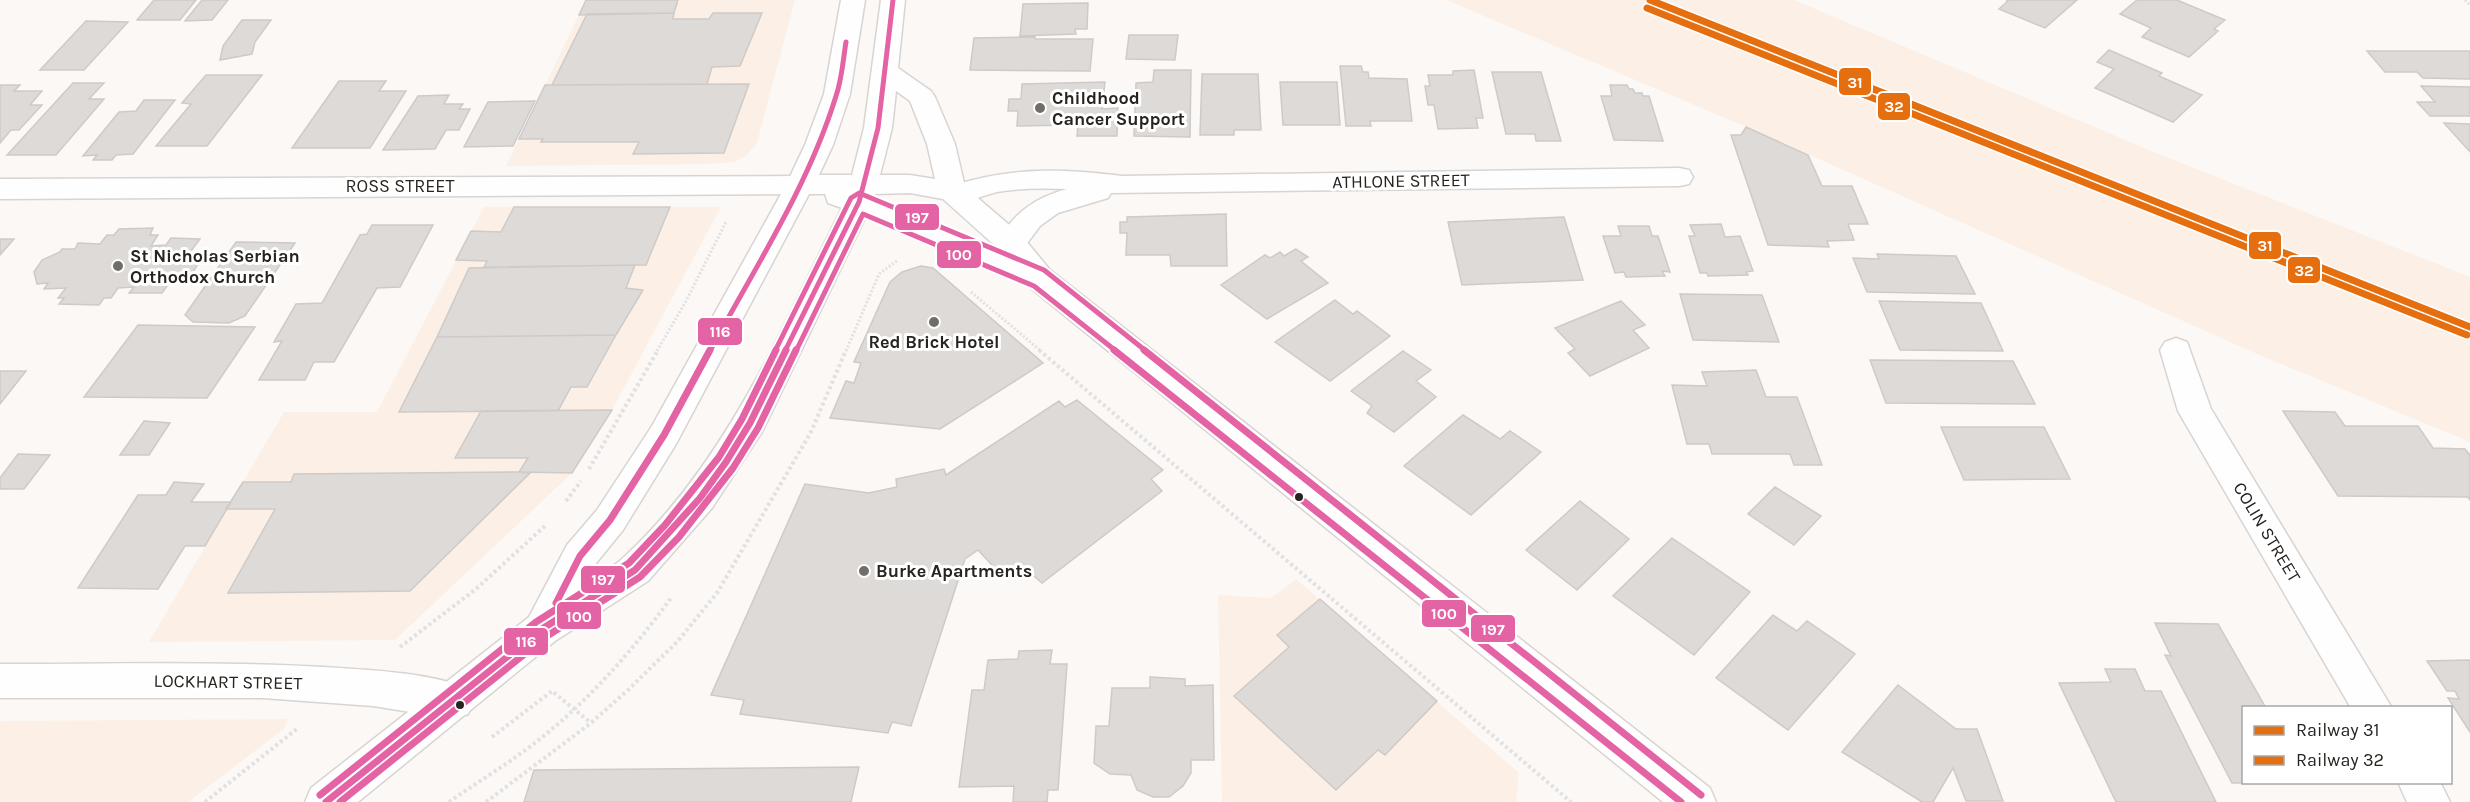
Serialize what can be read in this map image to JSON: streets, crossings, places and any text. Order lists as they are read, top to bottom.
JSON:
{
  "streets": {
    "street": [
      "ATHLONE STREET",
      "ROSS STREET",
      "COLIN STREET",
      "LOCKHART STREET"
    ]
  },
  "places": [
    "Childhood Cancer Support",
    "St Nicholas Serbian Orthodox Church",
    "Red Brick Hotel",
    "Burke Apartments"
  ],
  "lines": [
    "rail line 31",
    "transit line 116",
    "rail line 32",
    "transit line 197",
    "transit line 100"
  ],
  "legend": ["Railway 31", "Railway 32"]
}
